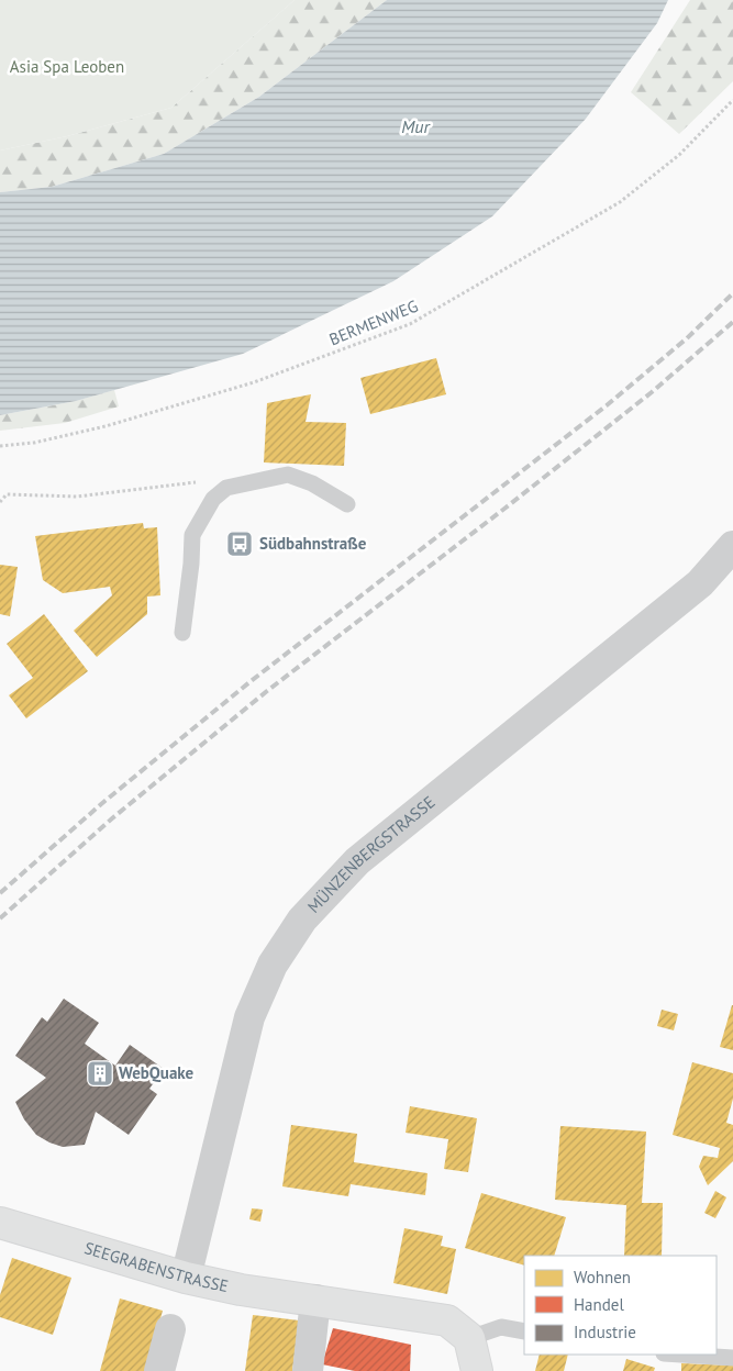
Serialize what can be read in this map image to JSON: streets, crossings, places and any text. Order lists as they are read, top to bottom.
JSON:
{
  "streets": {
    "main road": ["SEEGRABENSTRASSE"],
    "street": ["MÜNZENBERGSTRASSE"],
    "path": ["BERMENWEG"]
  },
  "crossings": [
    ["MÜNZENBERGSTRASSE", "SEEGRABENSTRASSE"]
  ],
  "water": ["Mur"],
  "parks": ["Asia Spa Leoben"],
  "places": {
    "bus stop": ["Südbahnstraße"],
    "building": ["WebQuake"]
  },
  "legend": ["Wohnen", "Handel", "Industrie"]
}
